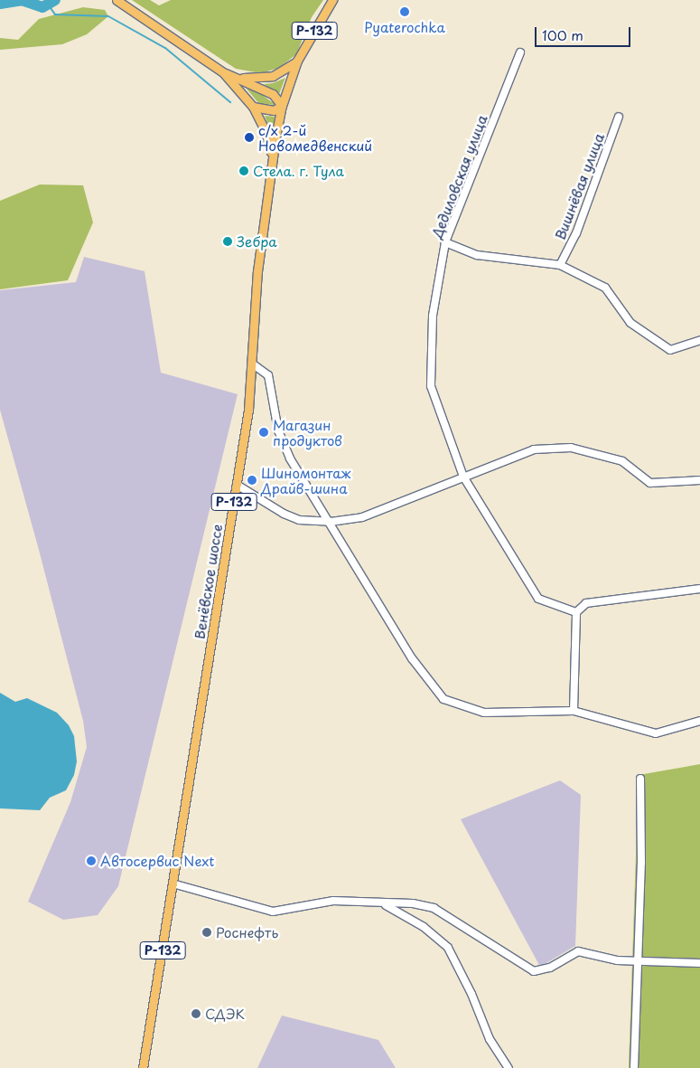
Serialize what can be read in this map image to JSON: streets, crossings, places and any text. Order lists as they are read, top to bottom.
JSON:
{
  "streets": {
    "main road": ["Р-132", "Венёвское шоссе"],
    "street": ["Дедиловская улица", "Вишнёвая улица"]
  },
  "places": [
    "Pyaterochka",
    "с/х 2-й Новомедвенский",
    "Стела. г. Тула",
    "Зебра",
    "Магазин продуктов",
    "Шиномонтаж Драйв-шина",
    "Автосервис Next",
    "Роснефть",
    "СДЭК"
  ],
  "scale_bar": "100 m"
}
